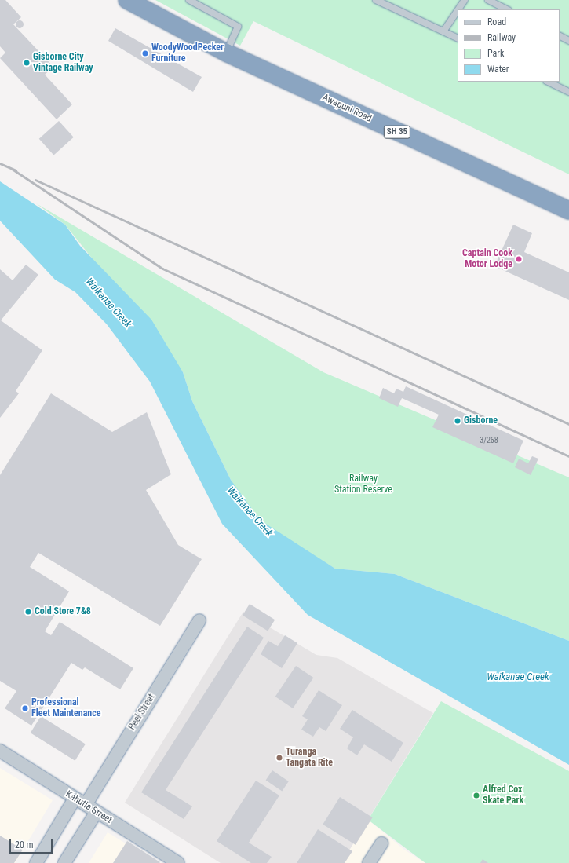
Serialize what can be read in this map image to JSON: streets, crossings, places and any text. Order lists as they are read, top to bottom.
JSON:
{
  "streets": {
    "highway": ["Awapuni Road", "SH 35"],
    "street": ["Peel Street", "Kahutia Street"]
  },
  "crossings": [
    ["Peel Street", "Kahutia Street"]
  ],
  "water": ["Waikanae Creek"],
  "parks": ["Railway Station Reserve"],
  "places": [
    "WoodyWoodPecker Furniture",
    "Gisborne City Vintage Railway",
    "Captain Cook Motor Lodge",
    "Gisborne",
    "Cold Store 7&8",
    "Professional Fleet Maintenance",
    "Tūranga Tangata Rite",
    "Alfred Cox Skate Park"
  ],
  "house_numbers": ["3/268"],
  "legend": [
    "Road",
    "Railway",
    "Park",
    "Water"
  ],
  "scale_bar": "20 m"
}
